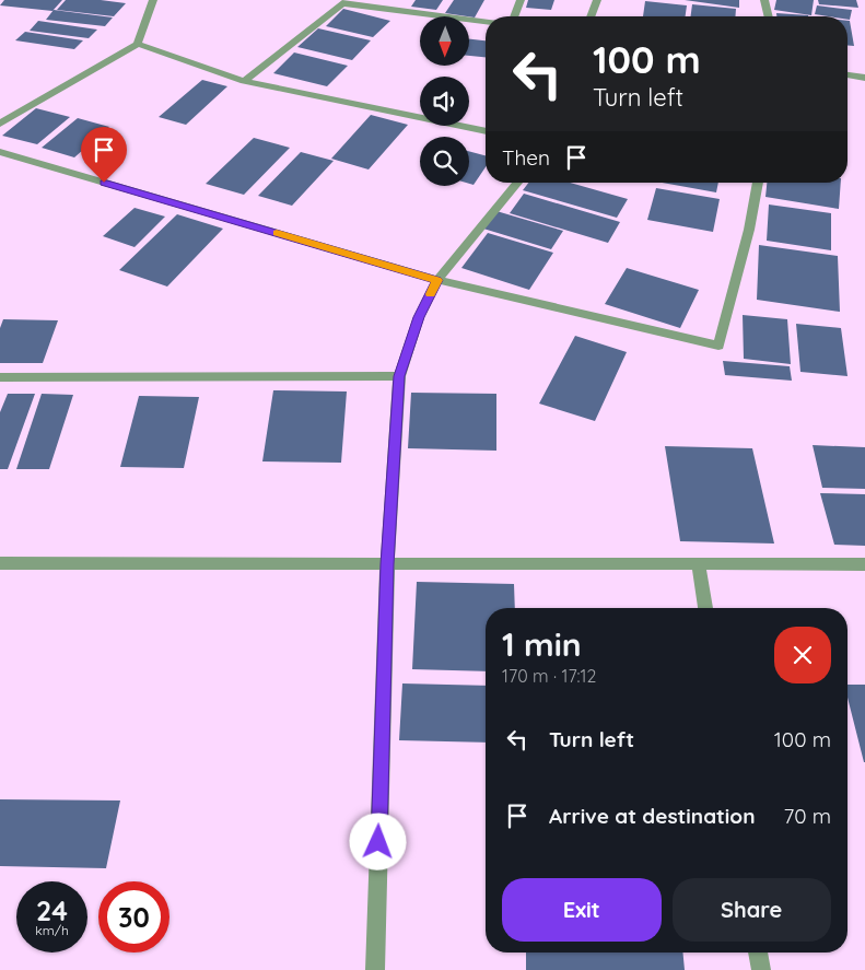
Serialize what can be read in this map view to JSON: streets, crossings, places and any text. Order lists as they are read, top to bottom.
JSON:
{
  "north": "bottom",
  "page": {
    "turn": ["100 m", "Turn left"],
    "then": "Then",
    "heading": ["1 min", "170 m · 17:12"],
    "list": [
      {
        "name": "Turn left",
        "value": "100 m"
      },
      {
        "name": "Arrive at destination",
        "value": "70 m"
      }
    ],
    "buttons": ["Exit", "Share"],
    "speed": "24 km/h",
    "limit": "30"
  }
}
